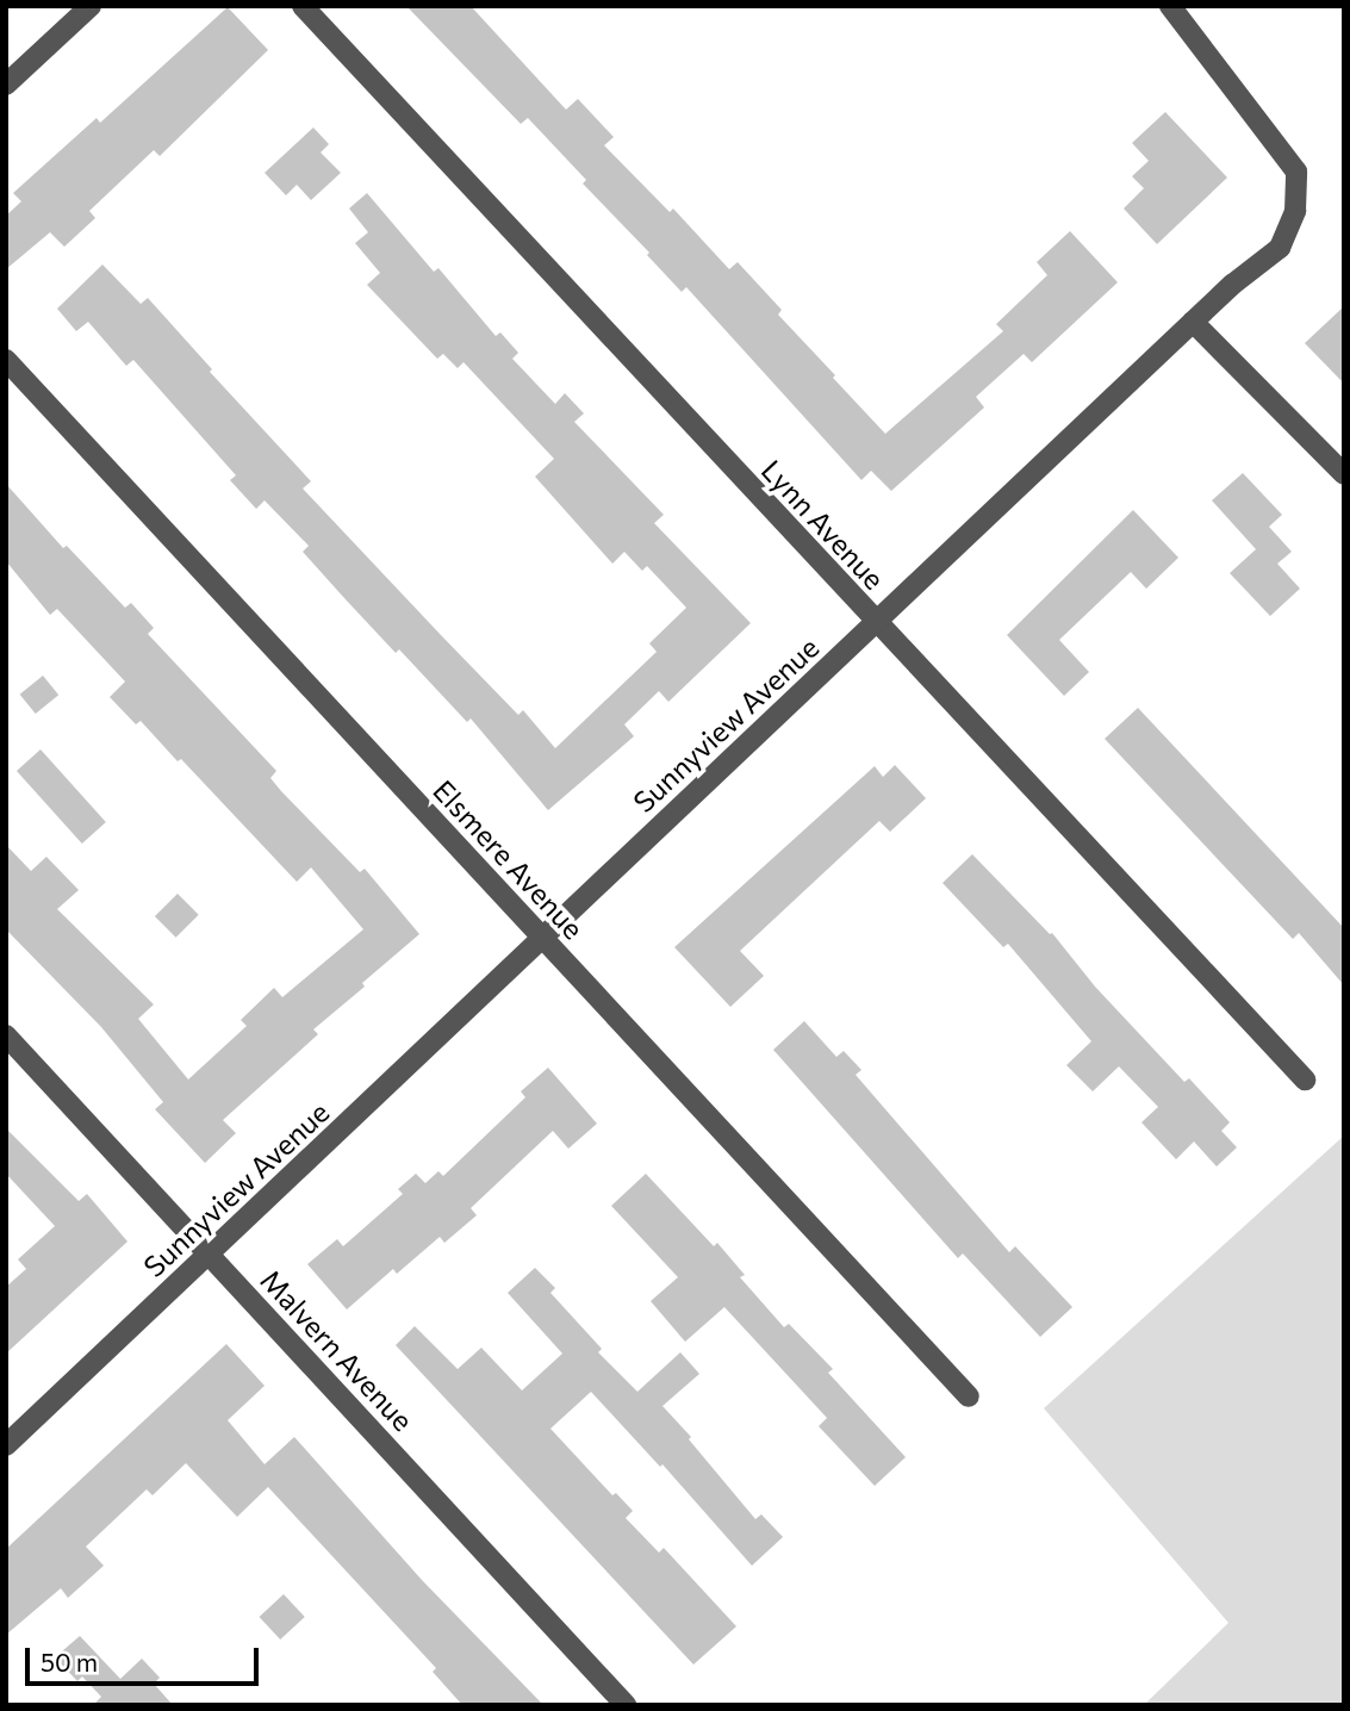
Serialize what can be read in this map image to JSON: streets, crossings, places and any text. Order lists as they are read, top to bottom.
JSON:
{
  "streets": {
    "street": [
      "Lynn Avenue",
      "Sunnyview Avenue",
      "Elsmere Avenue",
      "Malvern Avenue"
    ]
  },
  "crossings": [
    ["Lynn Avenue", "Sunnyview Avenue"],
    ["Sunnyview Avenue", "Elsmere Avenue"],
    ["Sunnyview Avenue", "Malvern Avenue"]
  ],
  "scale_bar": "50 m"
}
